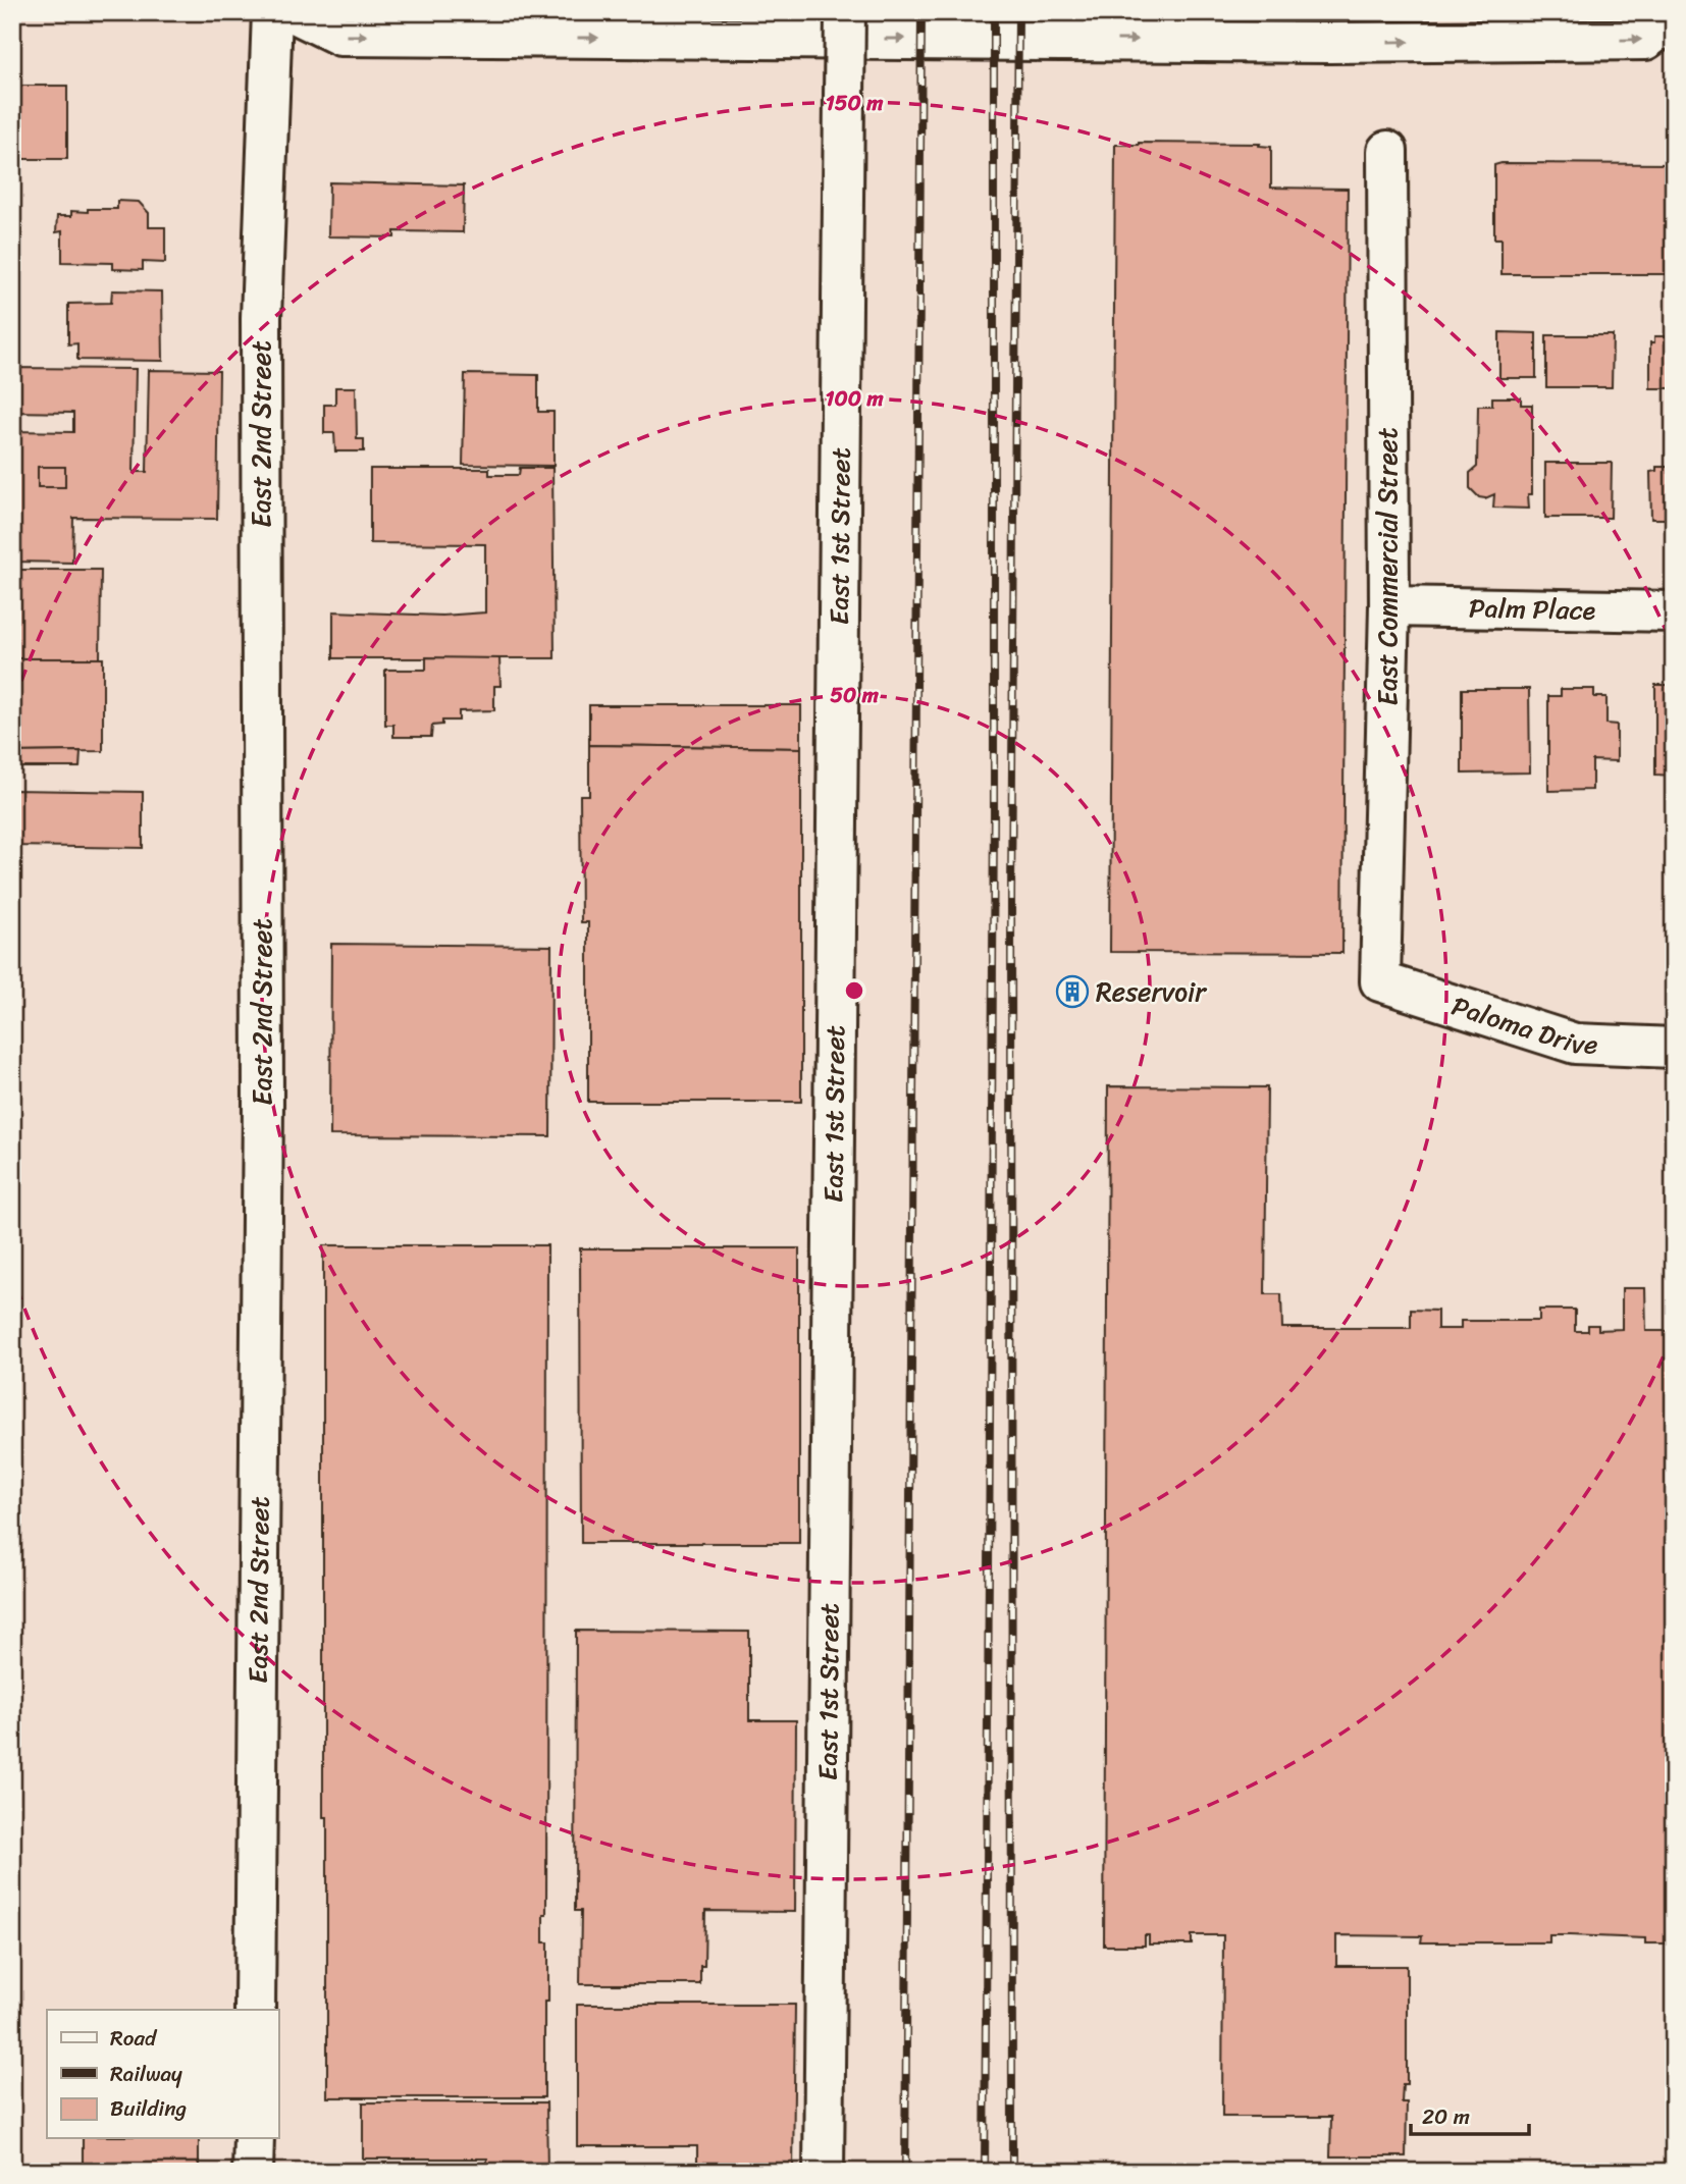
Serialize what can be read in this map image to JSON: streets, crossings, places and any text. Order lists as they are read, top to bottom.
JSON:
{
  "streets": {
    "street": [
      "East 2nd Street",
      "East 1st Street",
      "East Commercial Street",
      "Palm Place",
      "Paloma Drive"
    ]
  },
  "crossings": [
    ["East Commercial Street", "Palm Place"],
    ["East Commercial Street", "Paloma Drive"]
  ],
  "places": {
    "building": ["Reservoir"]
  },
  "legend": ["Road", "Railway", "Building"],
  "scale_bar": "20 m",
  "rings": ["150 m", "100 m", "50 m"]
}
